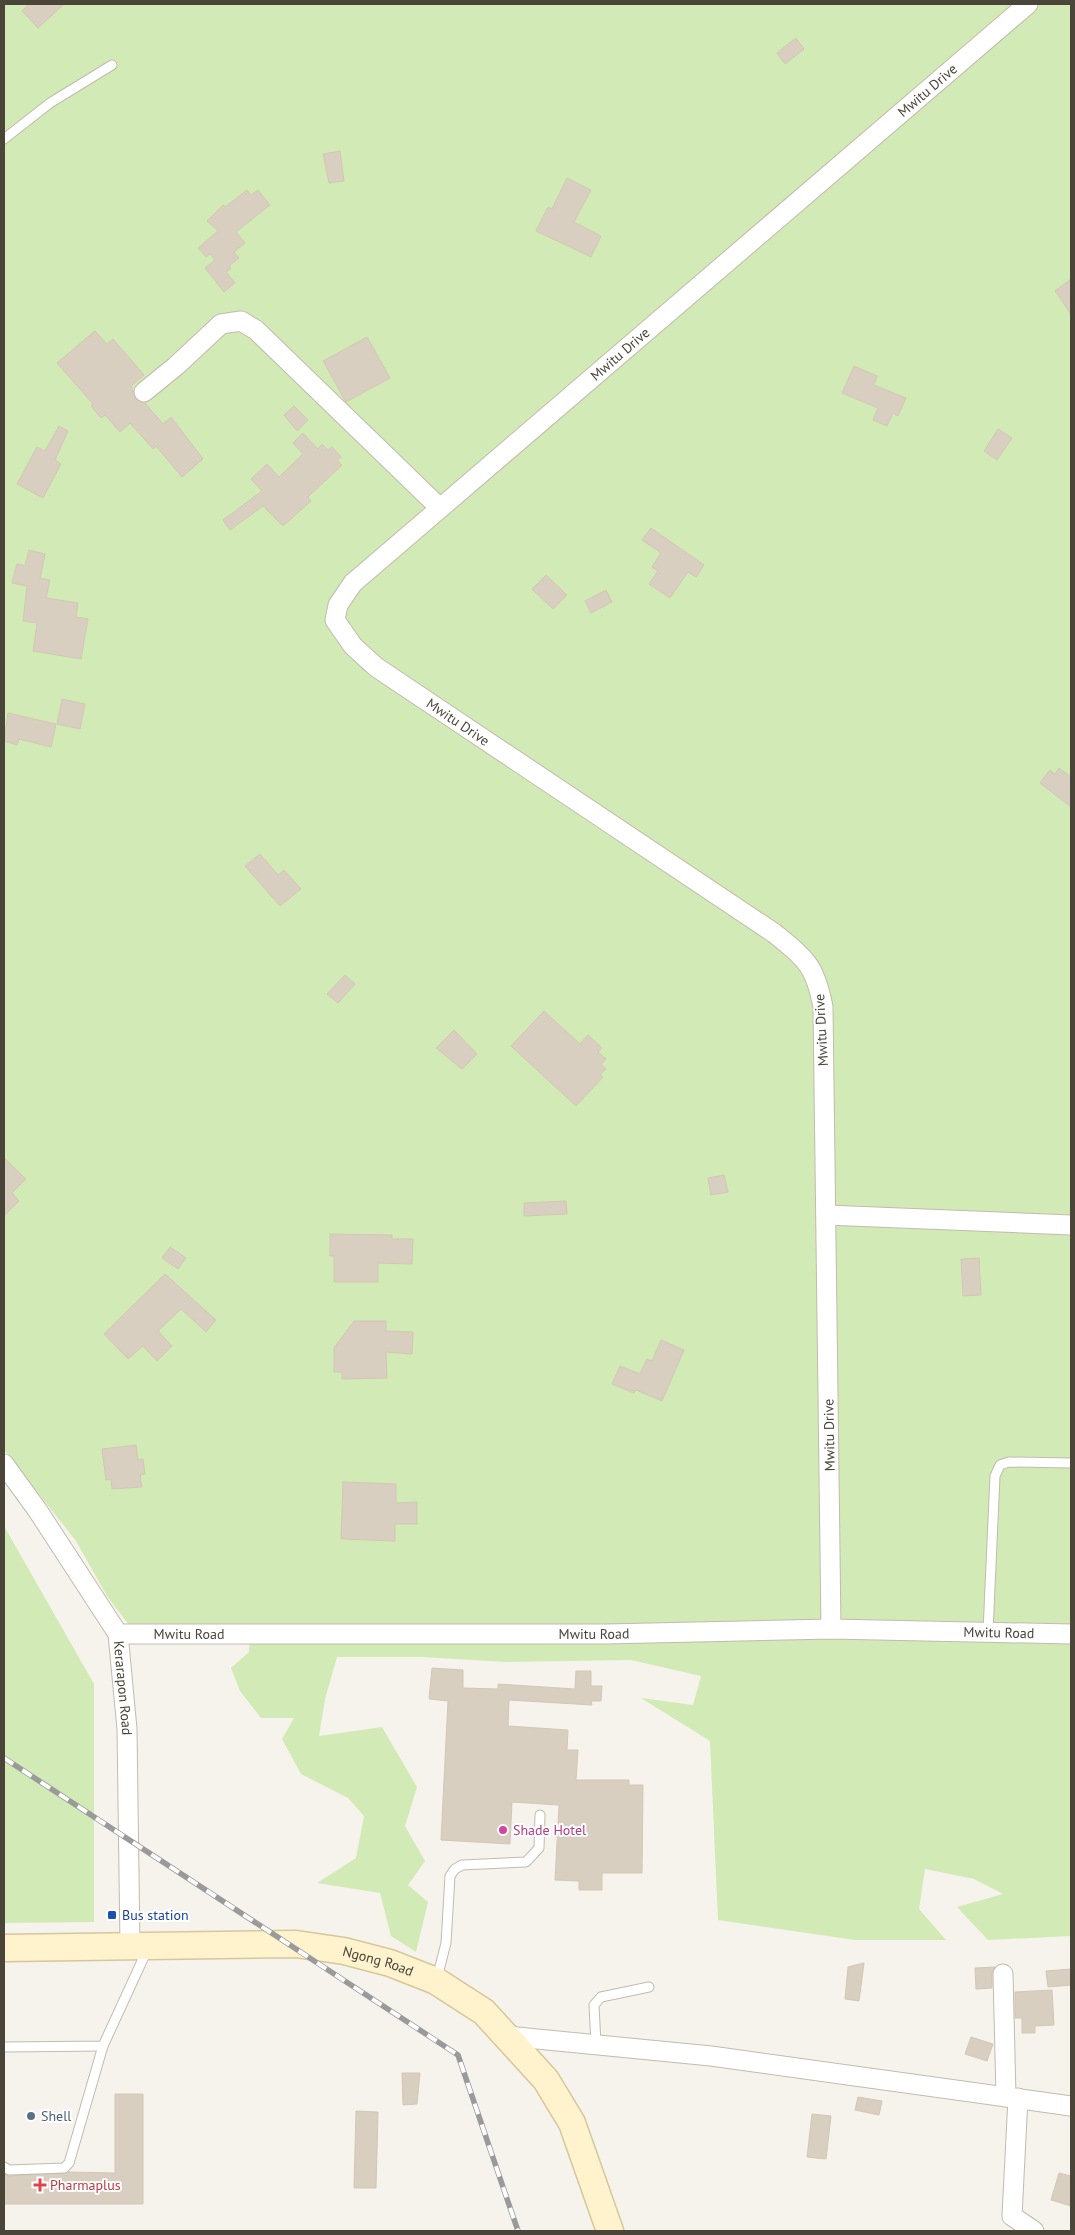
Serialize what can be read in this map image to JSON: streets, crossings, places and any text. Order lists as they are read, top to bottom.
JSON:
{
  "streets": {
    "main road": ["Ngong Road"],
    "street": ["Mwitu Drive", "Mwitu Road", "Kerarapon Road"]
  },
  "crossings": [
    ["Mwitu Drive", "Mwitu Road"],
    ["Mwitu Road", "Kerarapon Road"],
    ["Kerarapon Road", "Ngong Road"]
  ],
  "places": {
    "other": ["Shade Hotel", "Shell"],
    "transit": ["Bus station"],
    "health": ["Pharmaplus"]
  }
}
